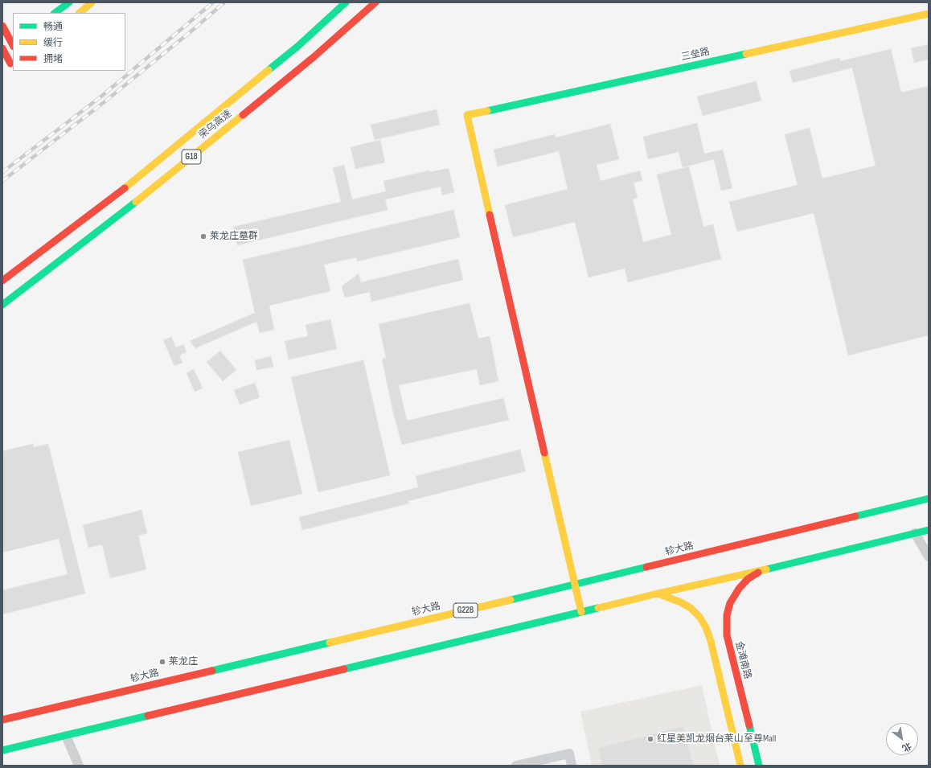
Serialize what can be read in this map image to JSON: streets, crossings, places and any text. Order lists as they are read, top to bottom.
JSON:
{
  "streets": {
    "main road": [
      "三垒路",
      "荣乌高速",
      "G18",
      "轸大路",
      "G228",
      "金滩南路"
    ]
  },
  "crossings": [
    ["三垒路", "轸大路"]
  ],
  "places": ["莱龙庄墓群", "莱龙庄", "红星美凯龙烟台莱山至尊Mall"],
  "legend": ["畅通", "缓行", "拥堵"],
  "north": "bottom right"
}
